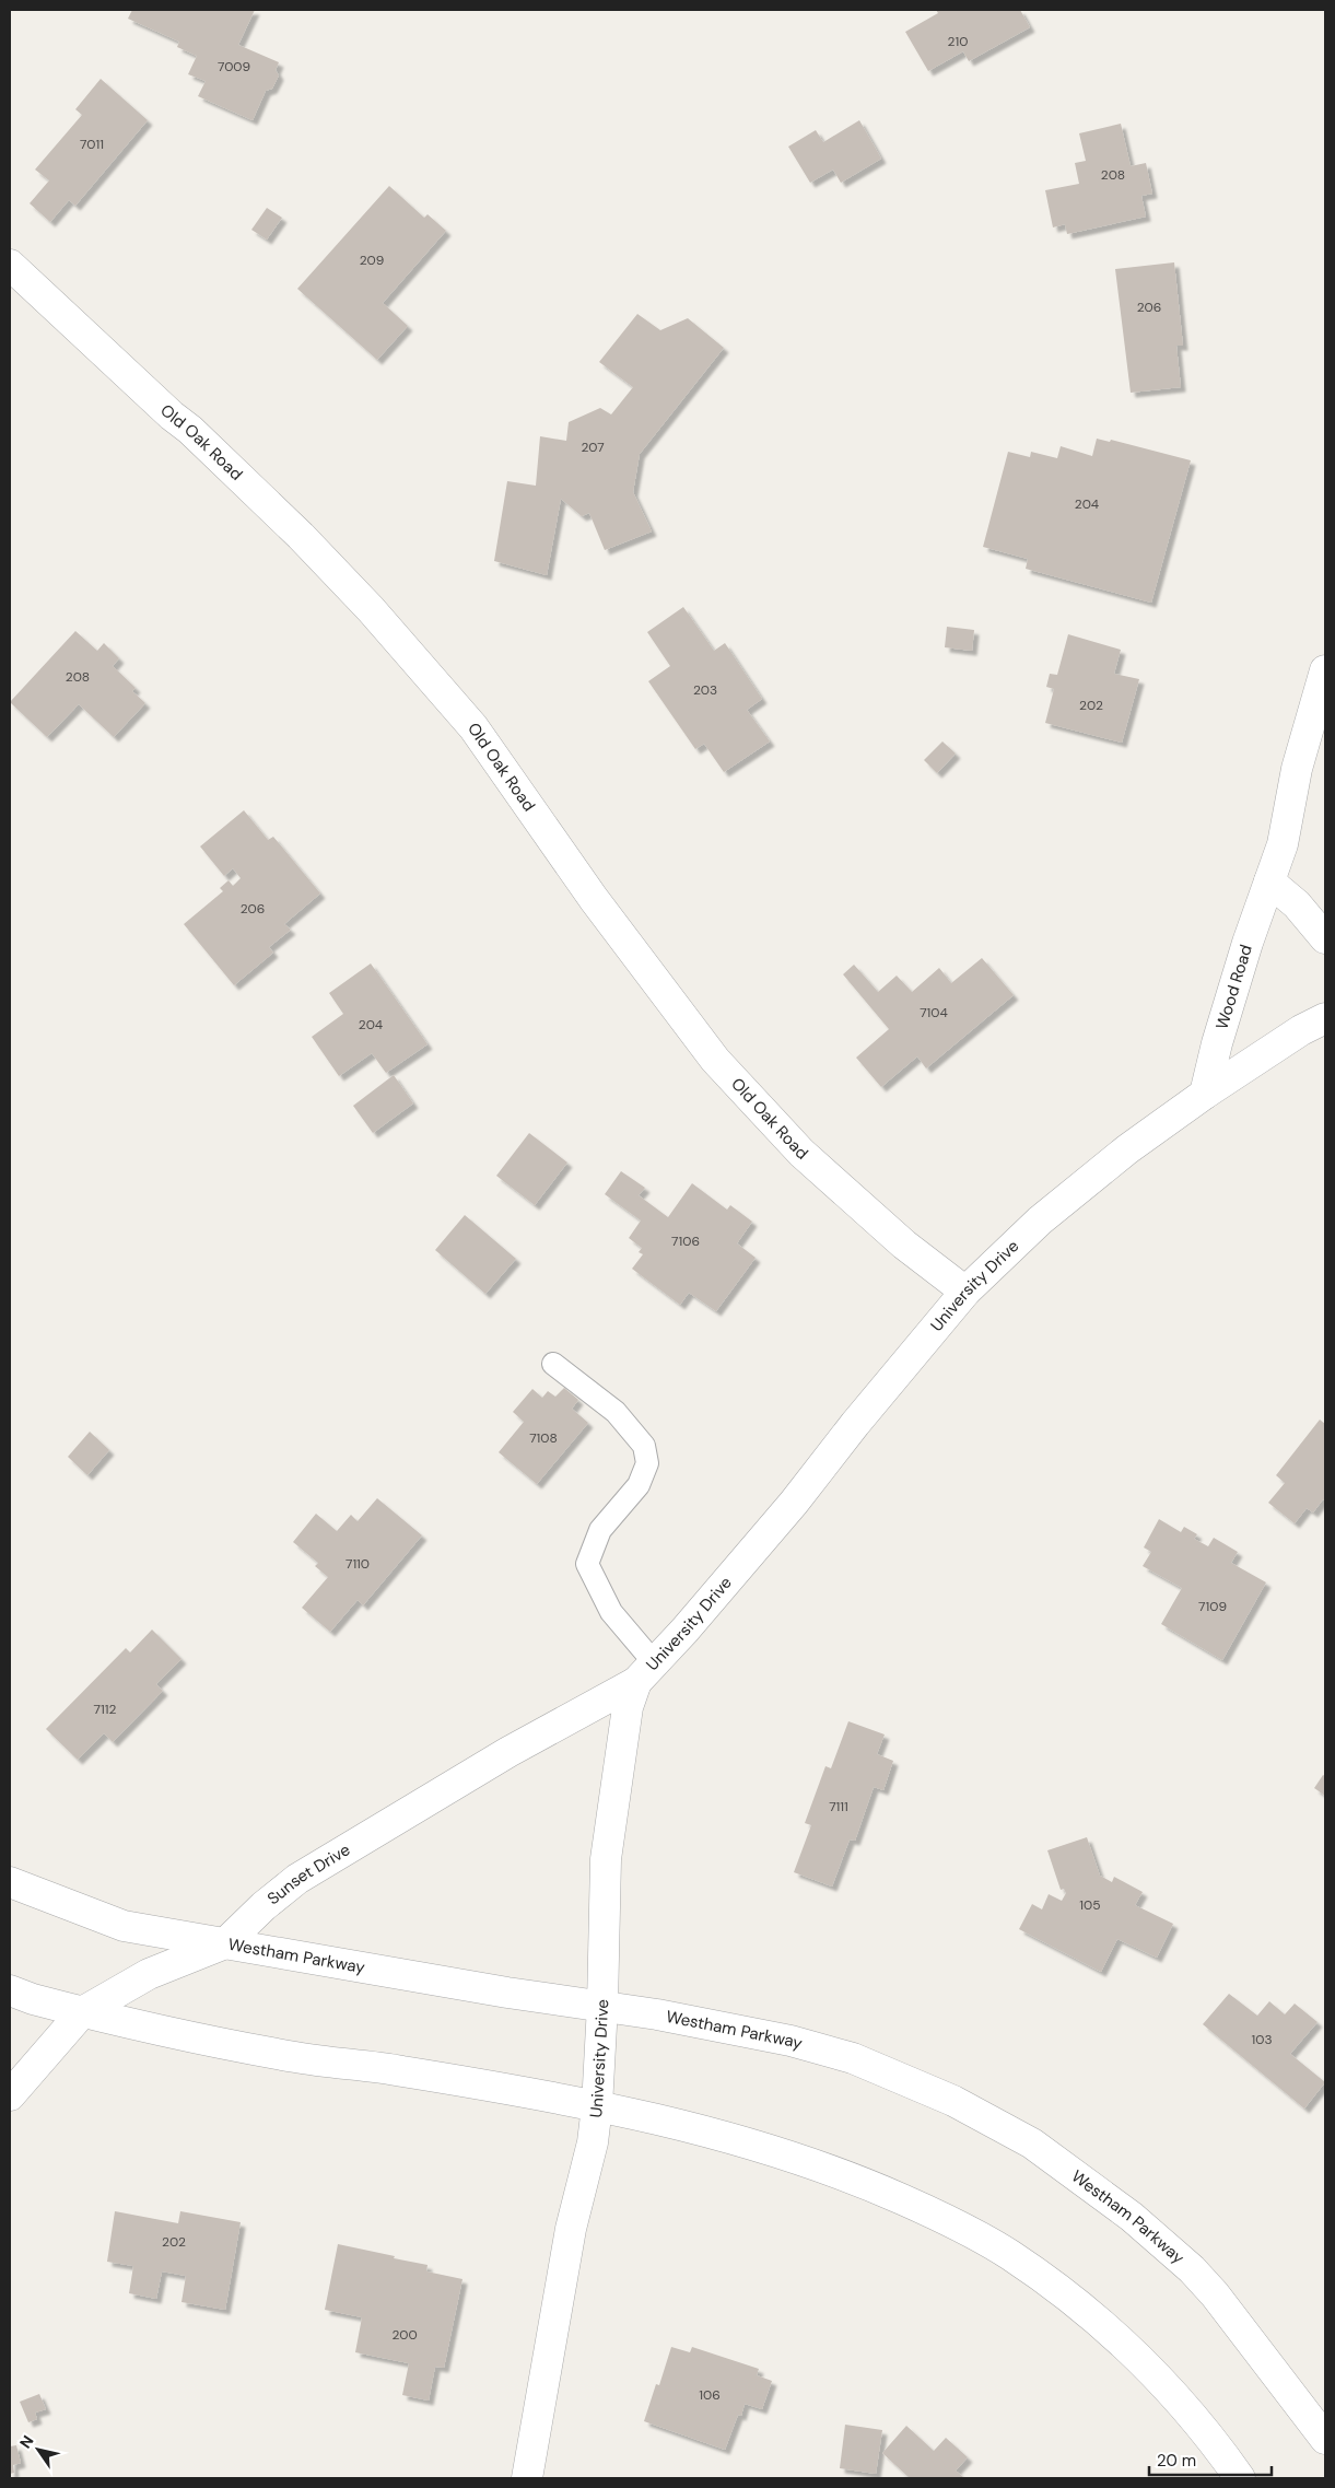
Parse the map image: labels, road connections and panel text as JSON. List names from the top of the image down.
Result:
{
  "streets": {
    "street": [
      "Old Oak Road",
      "Wood Road",
      "University Drive",
      "Sunset Drive",
      "Westham Parkway"
    ]
  },
  "crossings": [
    ["Old Oak Road", "University Drive"],
    ["Wood Road", "University Drive"],
    ["University Drive", "Sunset Drive"],
    ["University Drive", "Westham Parkway"],
    ["Sunset Drive", "Westham Parkway"]
  ],
  "house_numbers": [
    "210",
    "7009",
    "7011",
    "208",
    "209",
    "206",
    "207",
    "204",
    "208",
    "203",
    "202",
    "206",
    "7104",
    "204",
    "7106",
    "7108",
    "7110",
    "7109",
    "7112",
    "7111",
    "105",
    "103",
    "202",
    "200",
    "106"
  ],
  "scale_bar": "20 m",
  "north": "top left"
}
